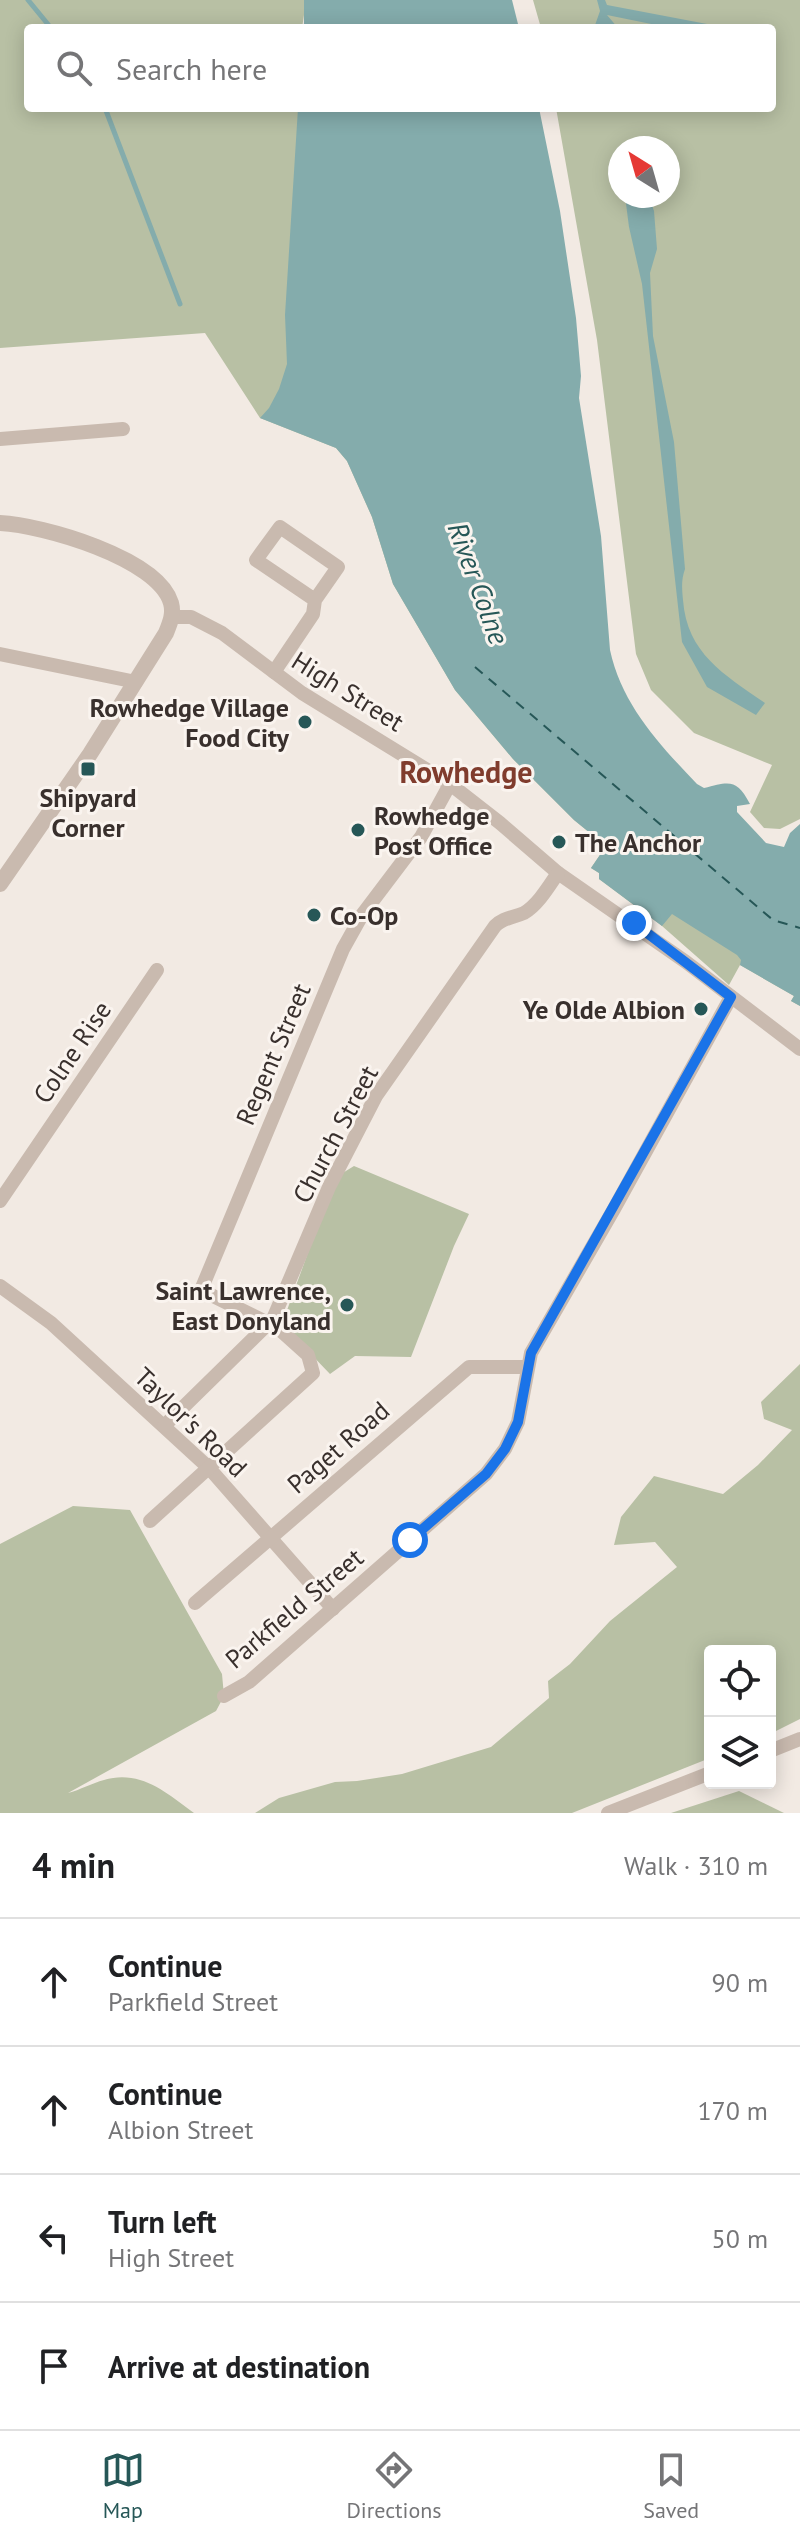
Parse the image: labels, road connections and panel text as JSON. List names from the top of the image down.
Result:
{
  "streets": {
    "street": [
      "High Street",
      "Colne Rise",
      "Regent Street",
      "Church Street",
      "Taylor's Road",
      "Paget Road",
      "Parkfield Street"
    ]
  },
  "crossings": [
    ["High Street", "Regent Street"],
    ["High Street", "Church Street"],
    ["High Street", "Parkfield Street"],
    ["Regent Street", "Church Street"],
    ["Church Street", "Taylor's Road"],
    ["Taylor's Road", "Paget Road"],
    ["Taylor's Road", "Parkfield Street"],
    ["Paget Road", "Parkfield Street"]
  ],
  "districts": ["Rowhedge"],
  "water": ["River Colne"],
  "places": {
    "other": [
      "Rowhedge Village Food City",
      "Rowhedge Post Office",
      "The Anchor",
      "Co-Op",
      "Ye Olde Albion",
      "Saint Lawrence, East Donyland"
    ],
    "transit": ["Shipyard Corner"]
  },
  "north": "top left",
  "page": {
    "search": "Search here",
    "heading": ["4 min", "Walk · 310 m"],
    "list": [
      ["Continue", "Parkfield Street", "90 m"],
      ["Continue", "Albion Street", "170 m"],
      ["Turn left", "High Street", "50 m"],
      "Arrive at destination"
    ],
    "nav": ["Map", "Directions", "Saved"]
  }
}
